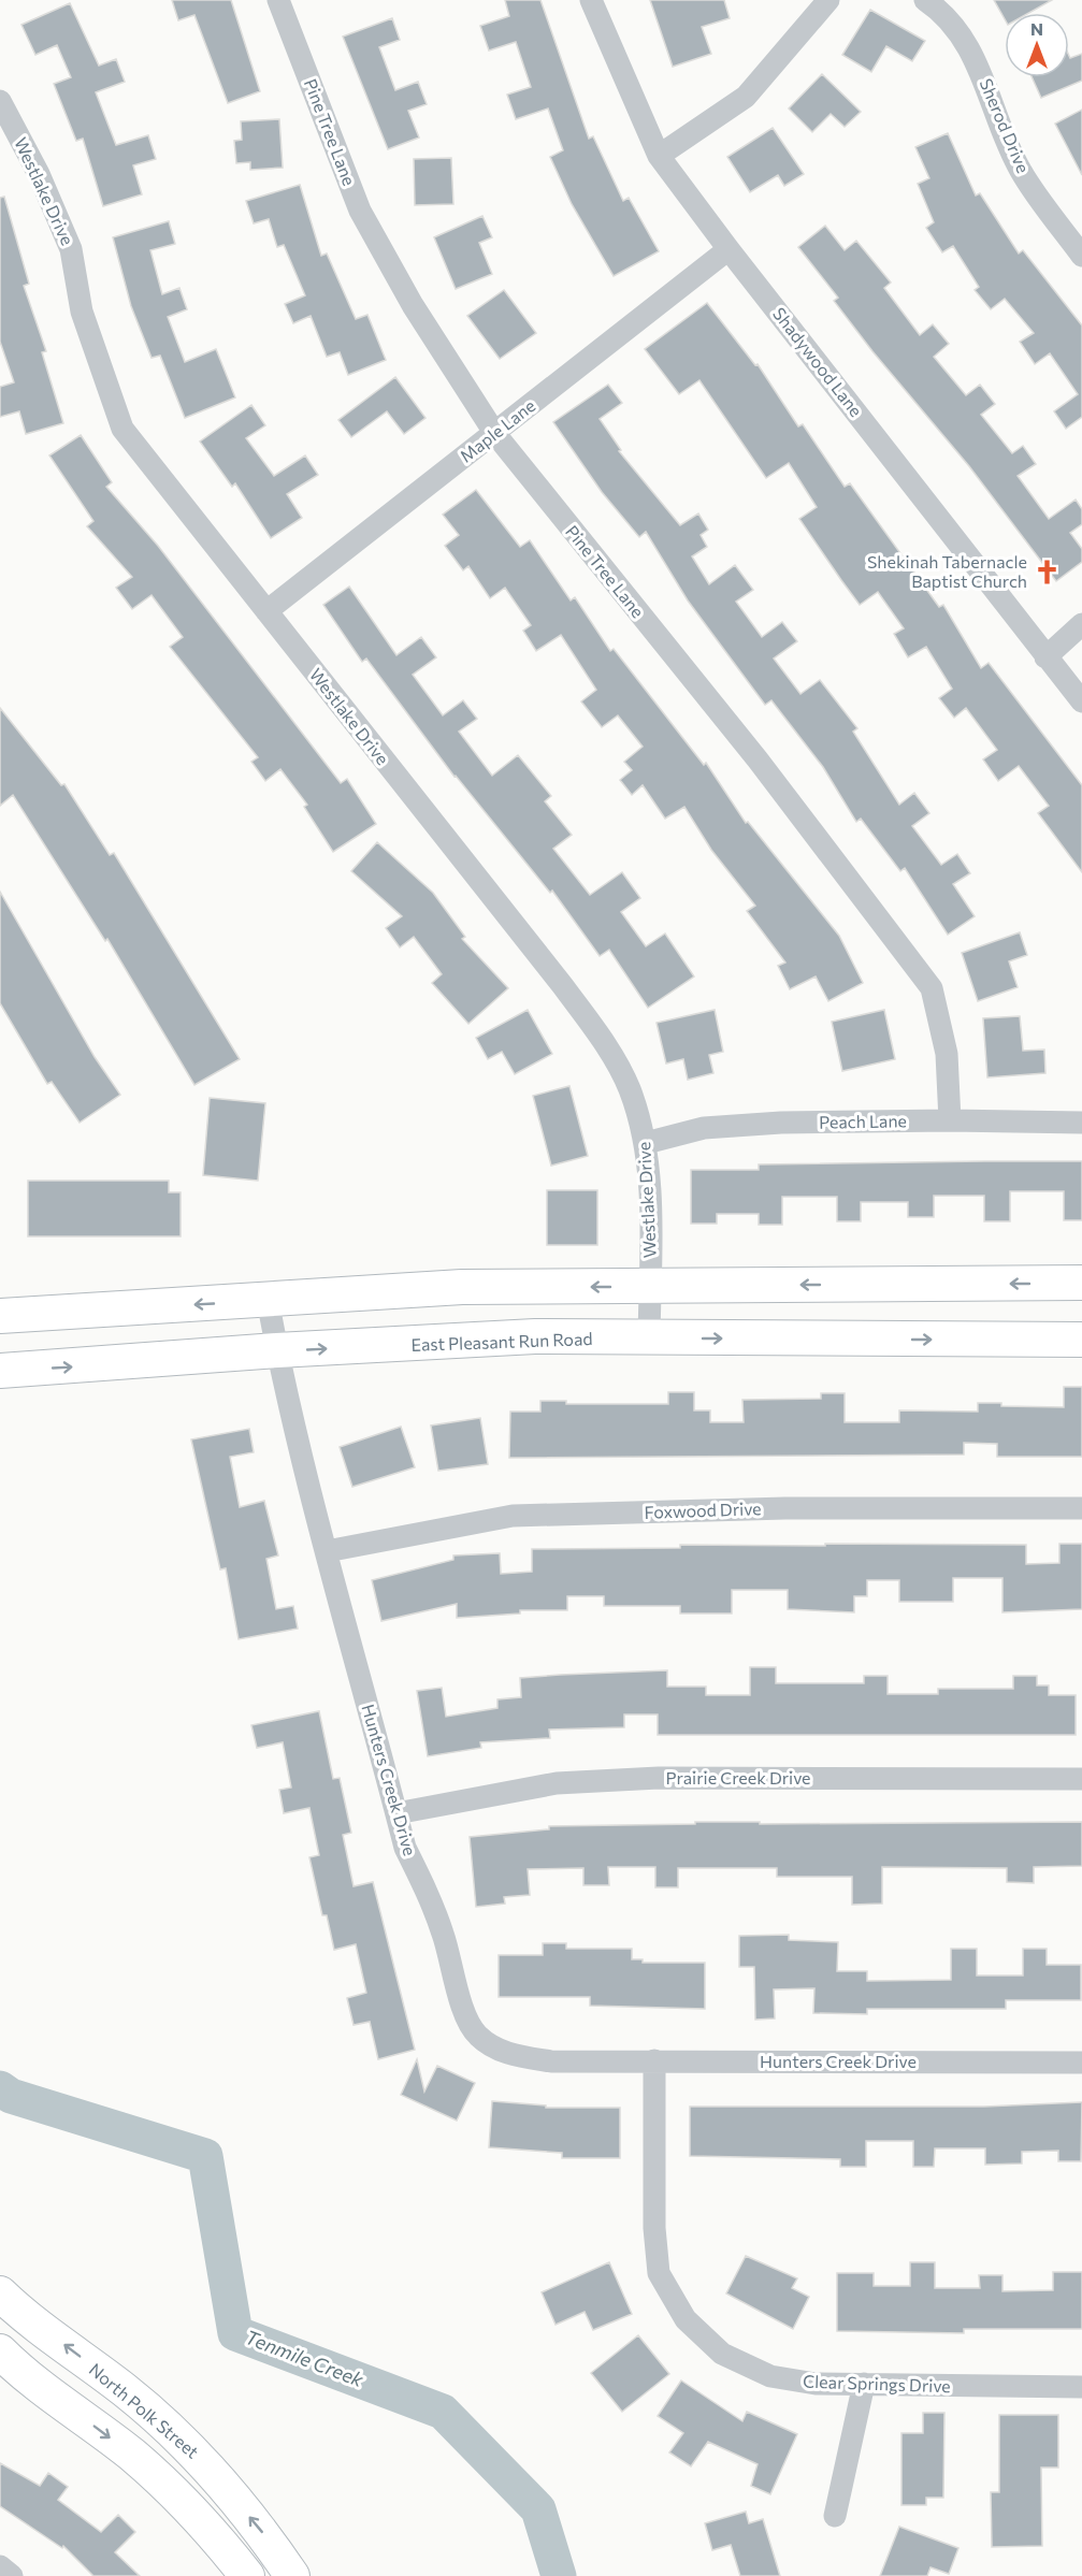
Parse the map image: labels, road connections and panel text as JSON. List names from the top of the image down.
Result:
{
  "streets": {
    "main road": ["East Pleasant Run Road", "North Polk Street"],
    "street": [
      "Sherod Drive",
      "Pine Tree Lane",
      "Westlake Drive",
      "Shadywood Lane",
      "Maple Lane",
      "Peach Lane",
      "Foxwood Drive",
      "Prairie Creek Drive",
      "Hunters Creek Drive",
      "Clear Springs Drive"
    ]
  },
  "crossings": [
    ["Pine Tree Lane", "Maple Lane"],
    ["Pine Tree Lane", "Peach Lane"],
    ["Westlake Drive", "Maple Lane"],
    ["Westlake Drive", "Peach Lane"],
    ["Westlake Drive", "East Pleasant Run Road"],
    ["Shadywood Lane", "Maple Lane"],
    ["East Pleasant Run Road", "Hunters Creek Drive"],
    ["Foxwood Drive", "Hunters Creek Drive"],
    ["Prairie Creek Drive", "Hunters Creek Drive"],
    ["Hunters Creek Drive", "Clear Springs Drive"]
  ],
  "water": ["Tenmile Creek"],
  "places": {
    "church": ["Shekinah Tabernacle Baptist Church"]
  },
  "north": "top"
}
